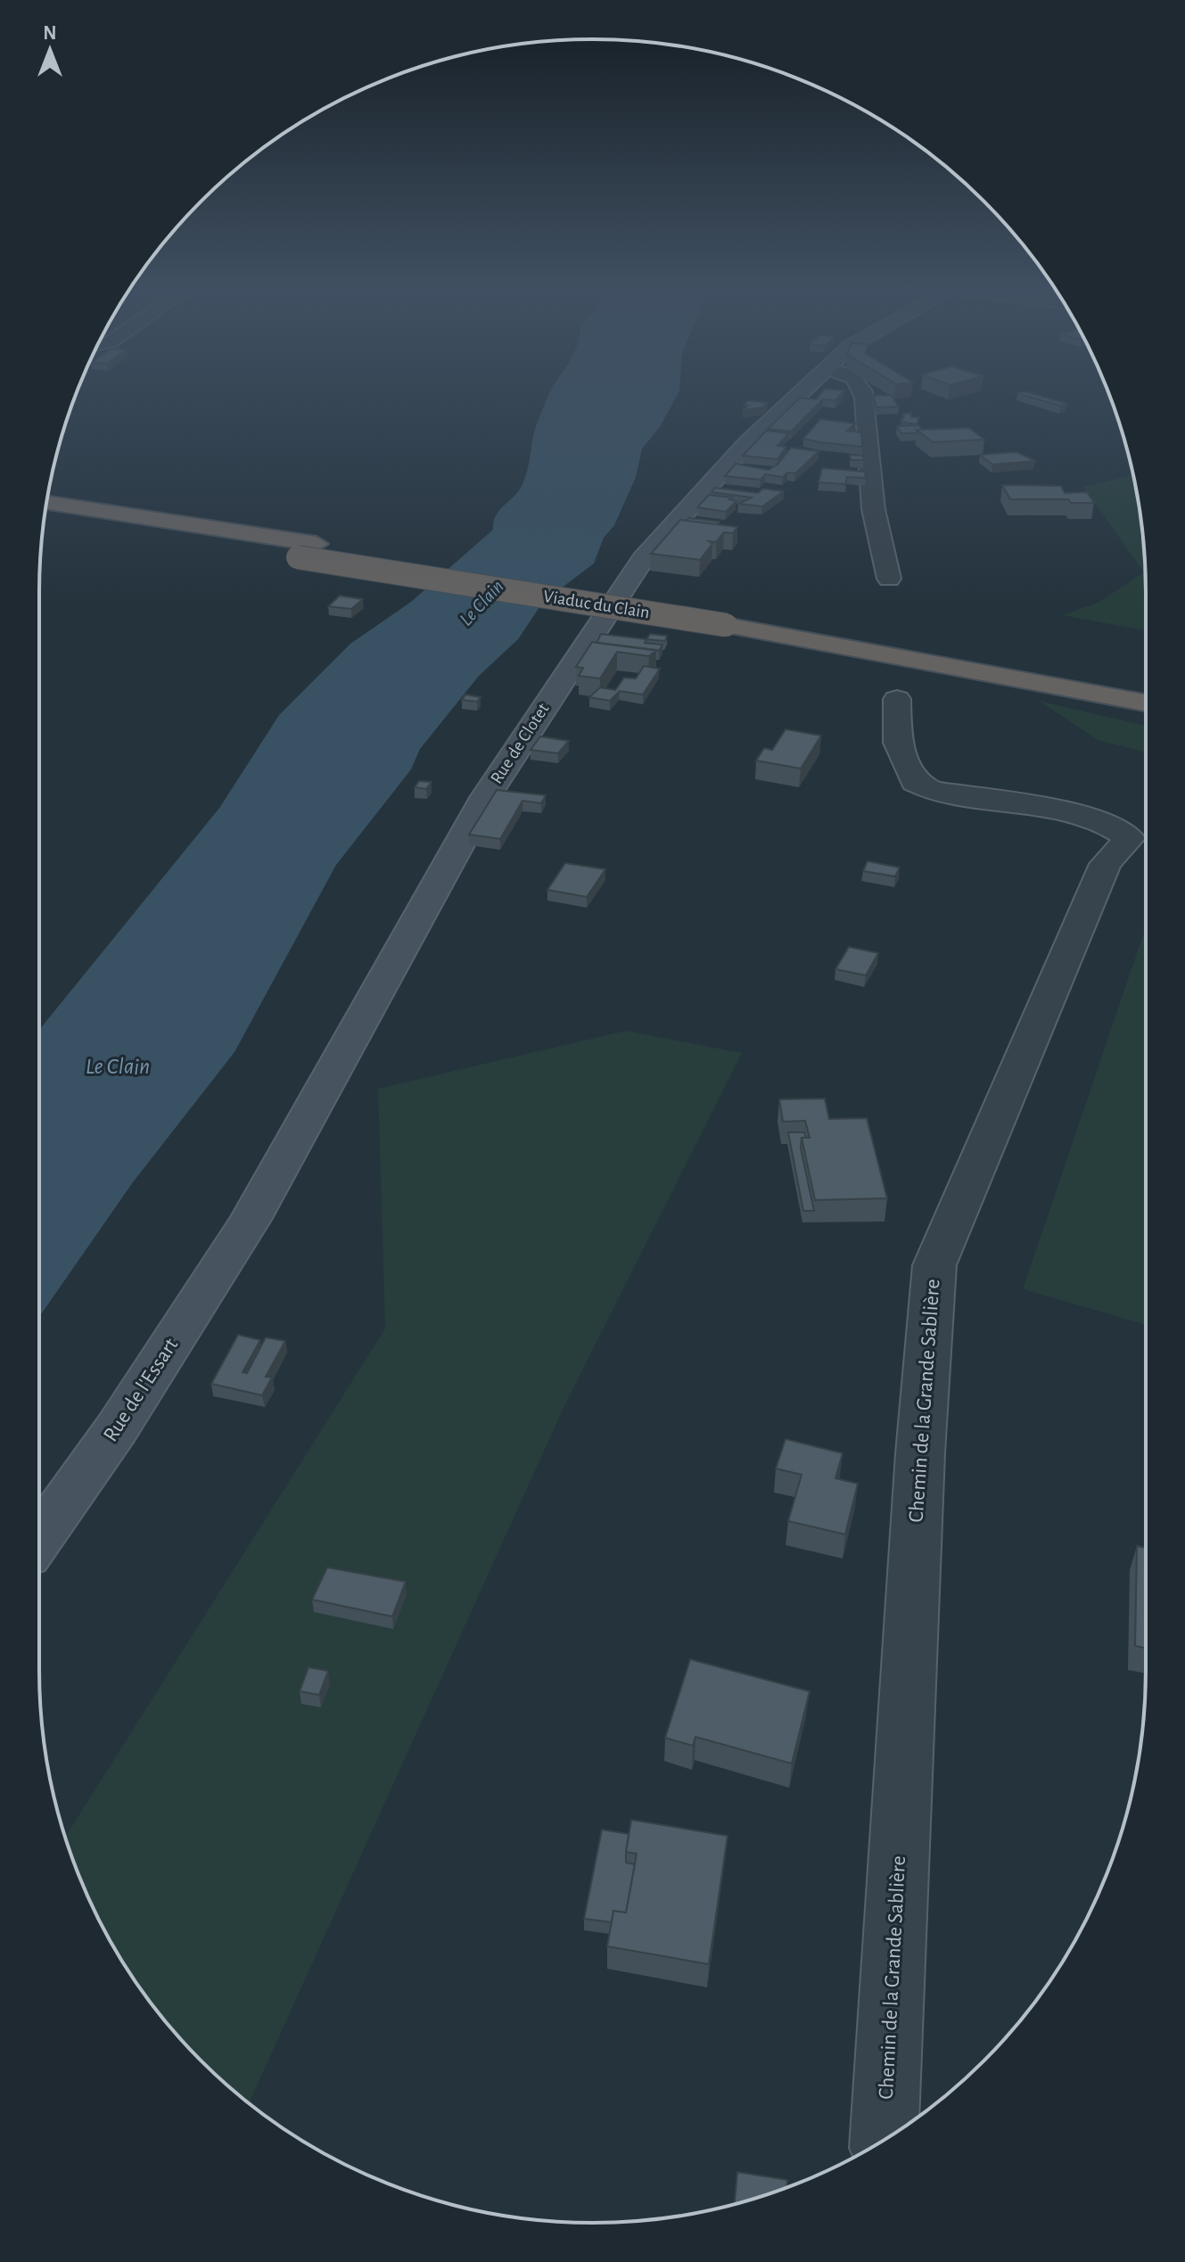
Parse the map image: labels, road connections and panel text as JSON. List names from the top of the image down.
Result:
{
  "streets": {
    "highway": ["Viaduc du Clain"],
    "main road": ["Rue de Clotet", "Rue de l'Essart"],
    "street": ["Chemin de la Grande Sablière"]
  },
  "crossings": [
    ["Rue de Clotet", "Rue de l'Essart"]
  ],
  "water": ["Le Clain"],
  "north": "top"
}
